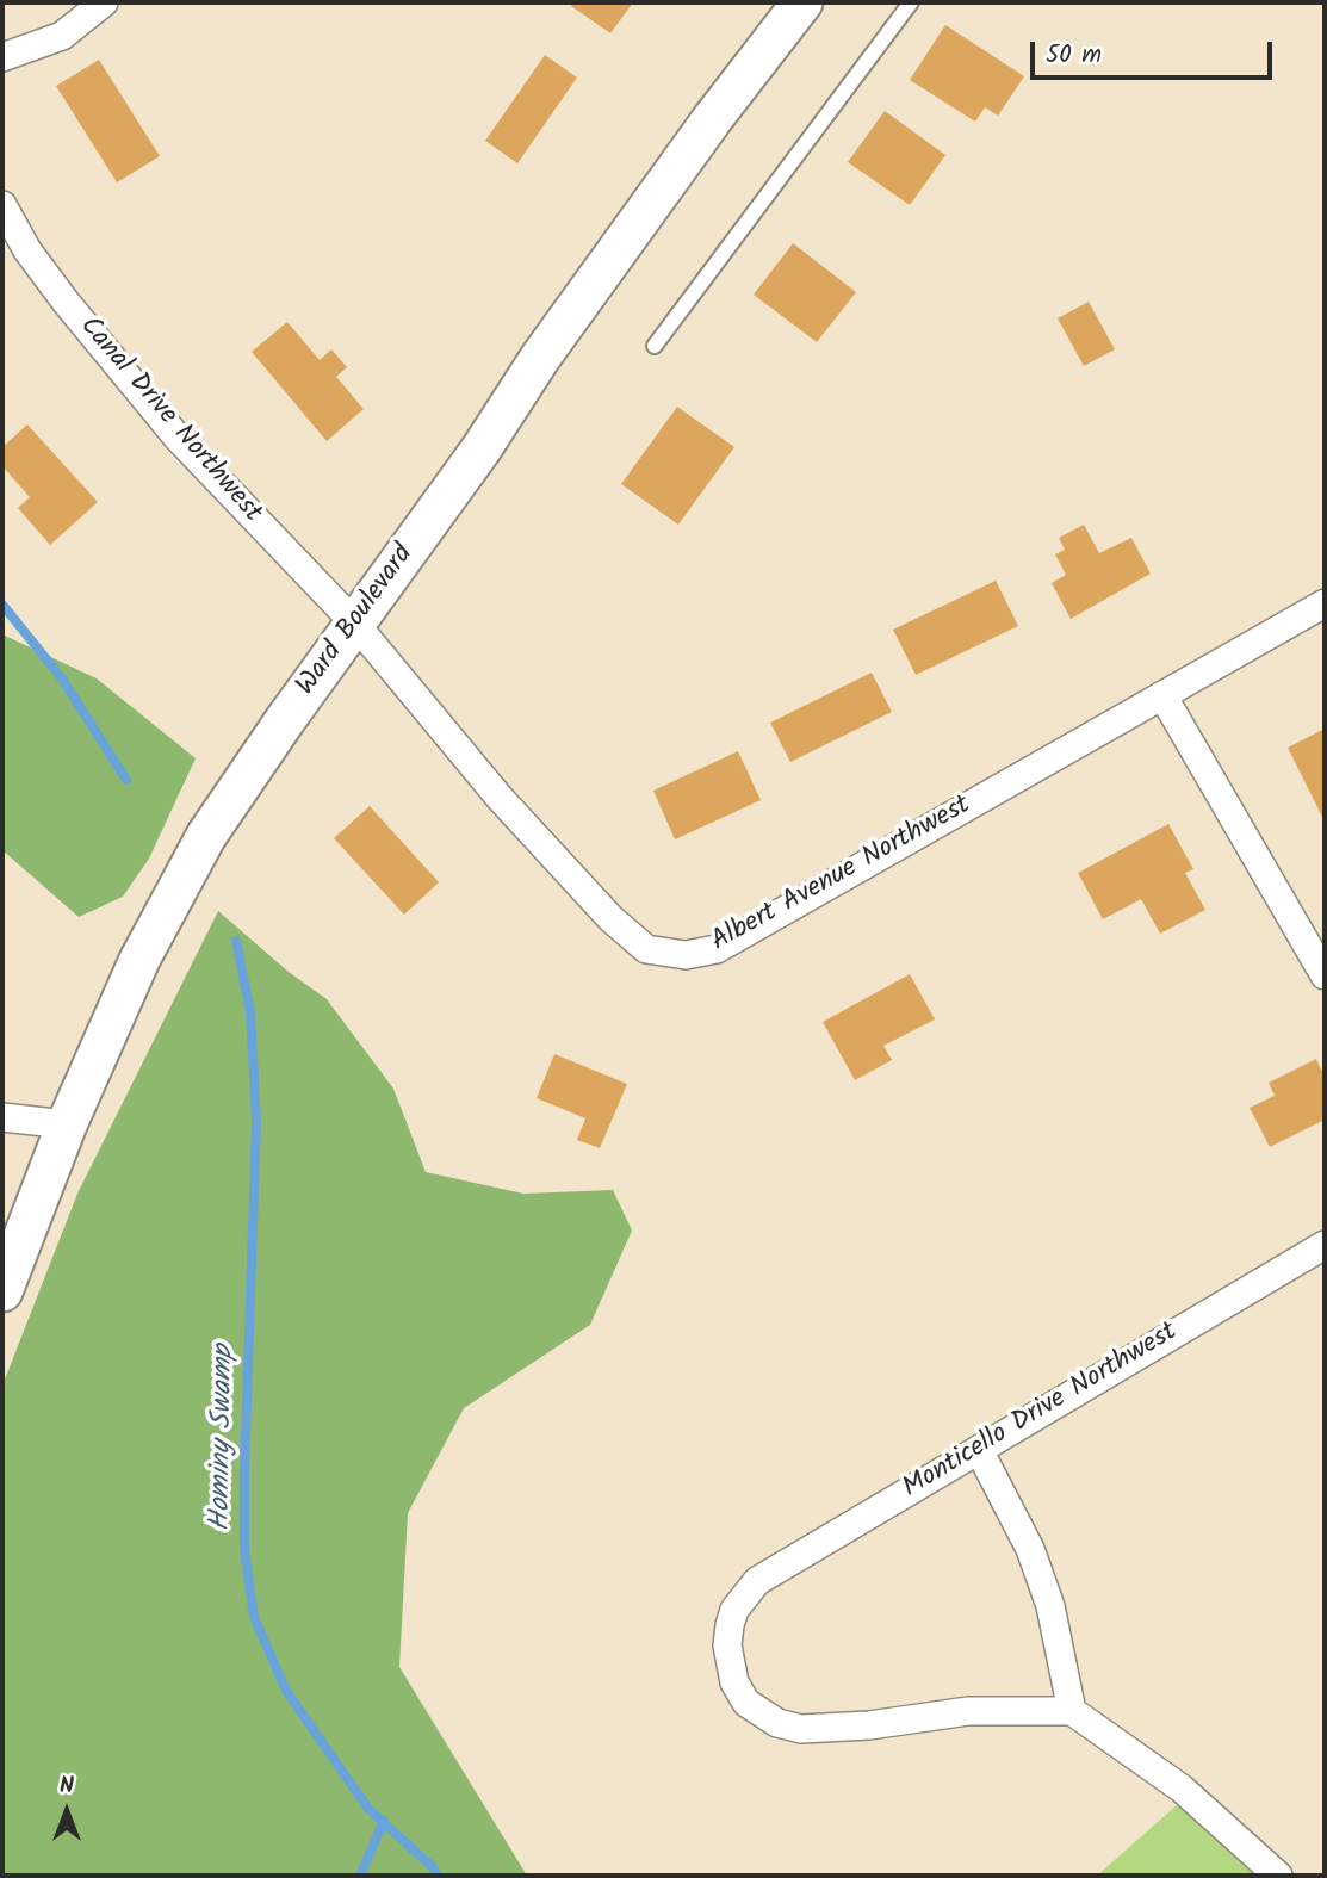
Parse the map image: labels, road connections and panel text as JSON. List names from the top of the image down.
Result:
{
  "streets": {
    "main road": ["Ward Boulevard"],
    "street": ["Canal Drive Northwest", "Albert Avenue Northwest", "Monticello Drive Northwest"]
  },
  "crossings": [
    ["Canal Drive Northwest", "Ward Boulevard"],
    ["Canal Drive Northwest", "Albert Avenue Northwest"],
    ["Ward Boulevard", "Albert Avenue Northwest"]
  ],
  "water": ["Hominy Swamp"],
  "scale_bar": "50 m",
  "north": "top"
}
